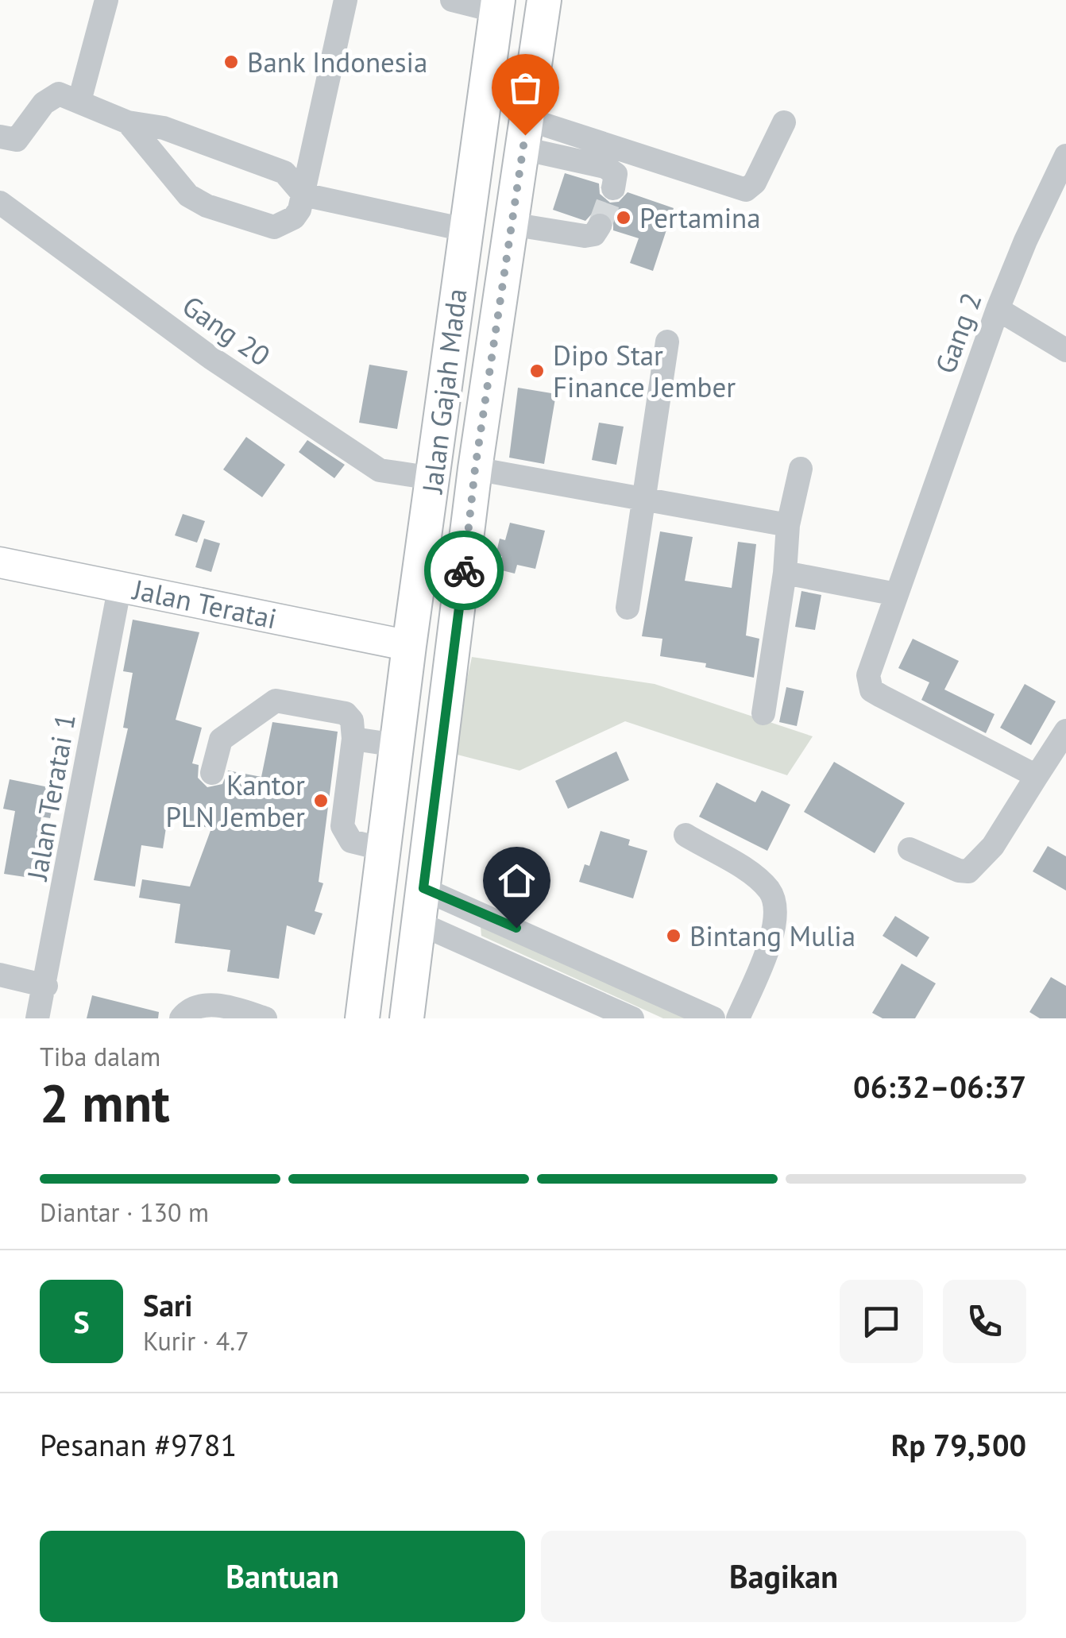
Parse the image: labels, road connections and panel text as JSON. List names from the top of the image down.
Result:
{
  "streets": {
    "highway": ["Jalan Gajah Mada"],
    "main road": ["Jalan Teratai"],
    "street": ["Gang 20", "Gang 2", "Jalan Teratai 1"]
  },
  "crossings": [
    ["Gang 20", "Jalan Gajah Mada"],
    ["Jalan Gajah Mada", "Jalan Teratai"],
    ["Jalan Teratai", "Jalan Teratai 1"]
  ],
  "places": [
    "Bank Indonesia",
    "Pertamina",
    "Dipo Star Finance Jember",
    "Kantor PLN Jember",
    "Bintang Mulia"
  ],
  "page": {
    "heading": ["2 mnt", "Tiba dalam", "06:32–06:37"],
    "panel": [
      "Sari",
      "Kurir · 4.7",
      "Pesanan #9781",
      "Rp 79,500"
    ],
    "bar": "Diantar · 130 m",
    "round": "S",
    "buttons": ["Bantuan", "Bagikan"]
  }
}
